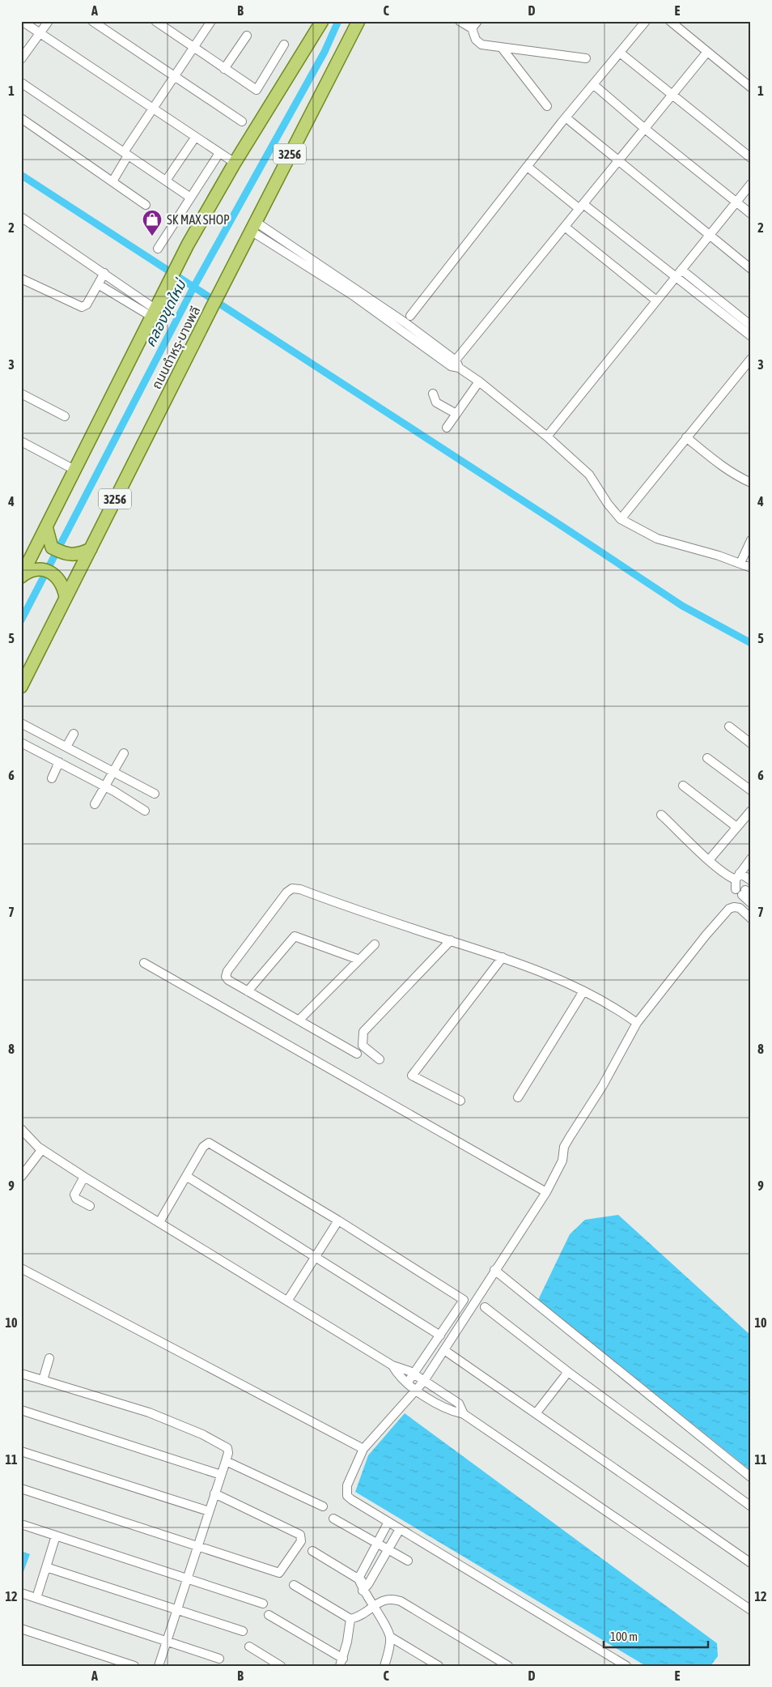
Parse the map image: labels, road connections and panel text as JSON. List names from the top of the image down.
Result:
{
  "streets": {
    "main road": ["3256", "ถนนตำหรุ-บางพลี"]
  },
  "water": ["คลองขุดใหม่"],
  "places": {
    "shop": ["SK MAX SHOP"]
  },
  "scale_bar": "100 m",
  "grid": {
    "columns": [
      "A",
      "B",
      "C",
      "D",
      "E"
    ],
    "rows": [
      "1",
      "2",
      "3",
      "4",
      "5",
      "6",
      "7",
      "8",
      "9",
      "10",
      "11",
      "12"
    ]
  }
}
